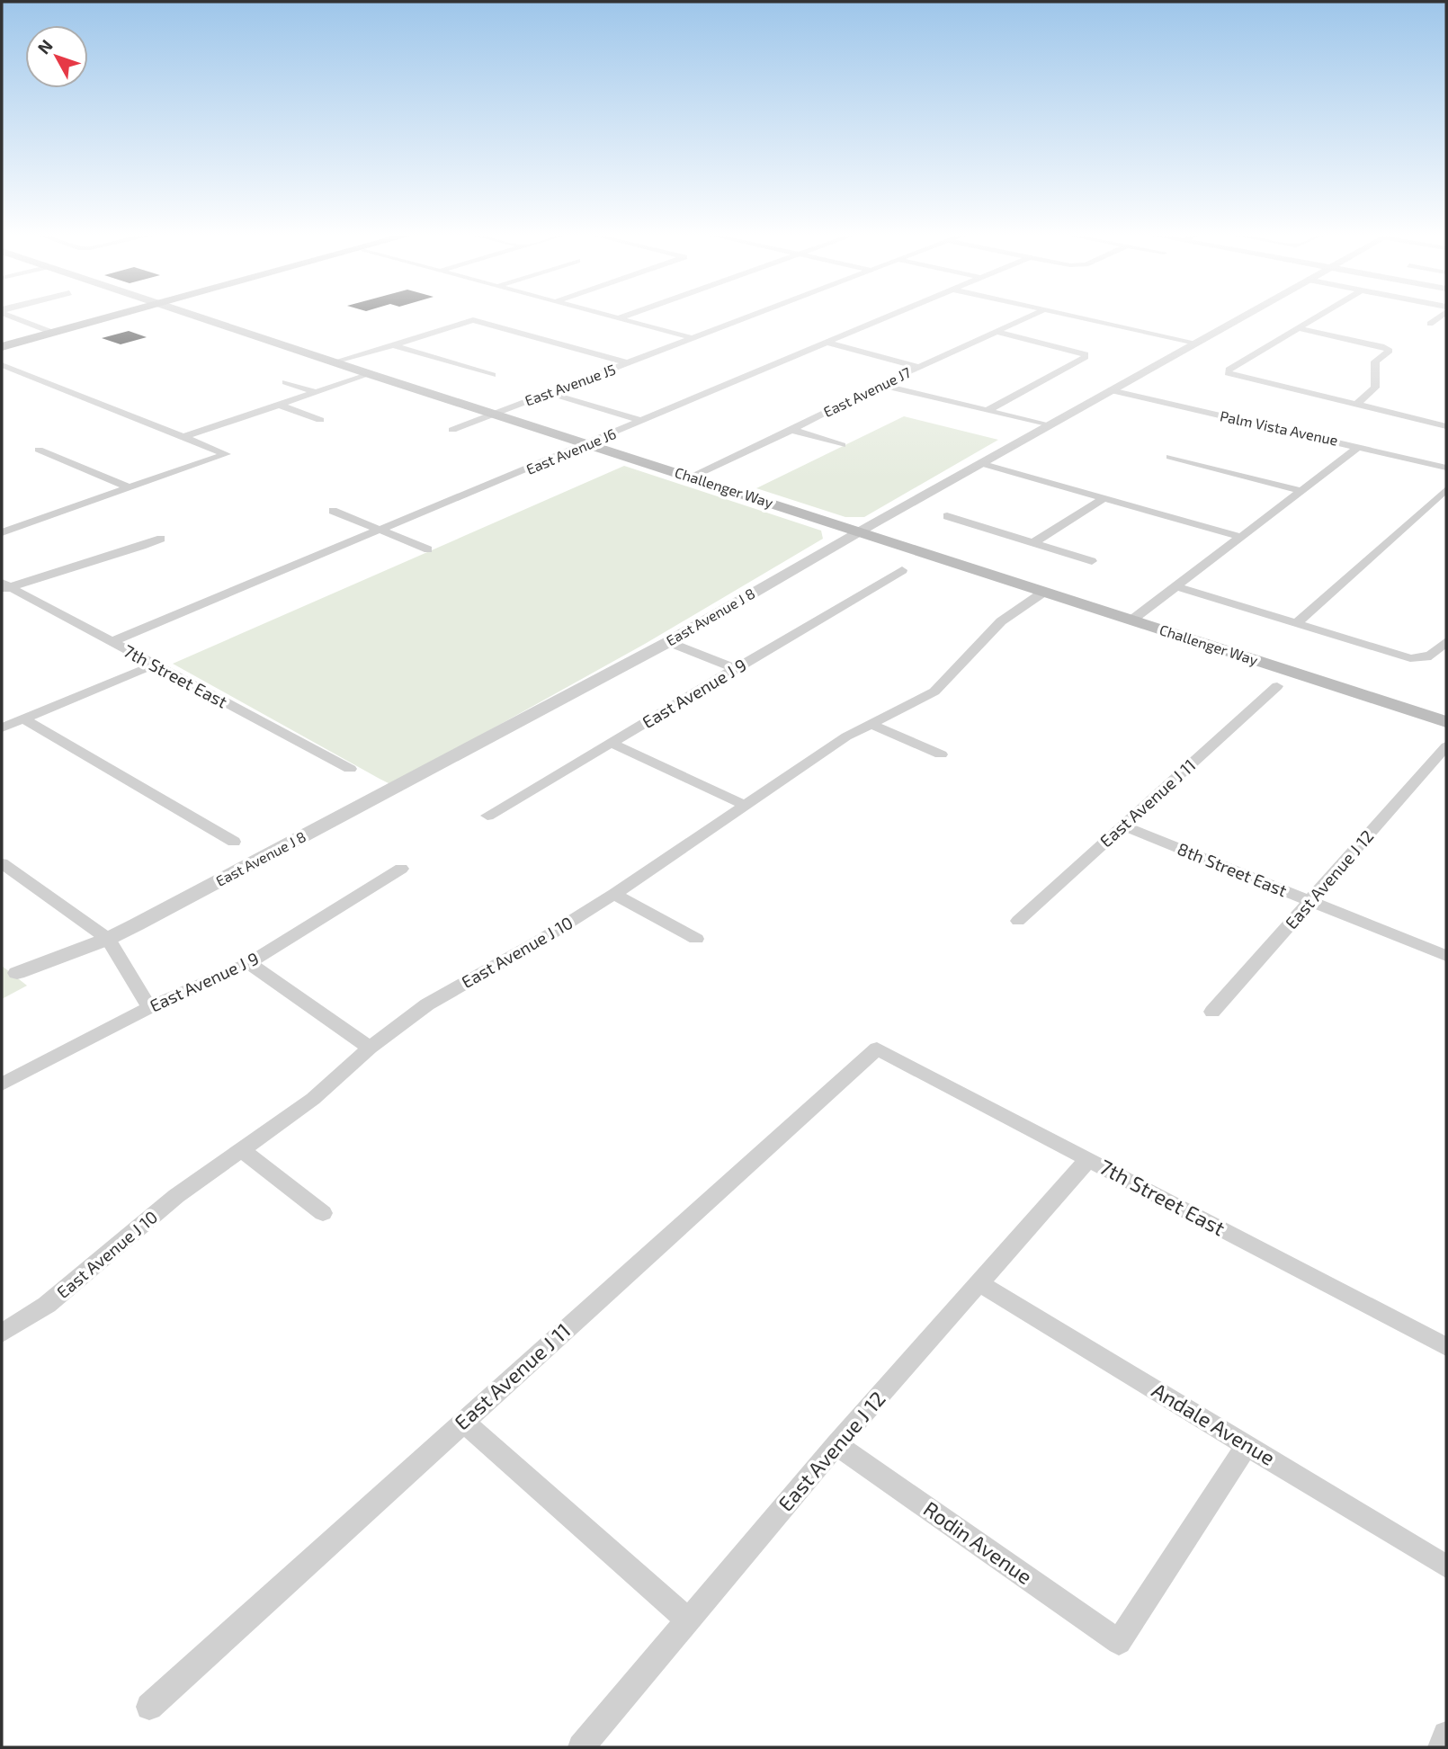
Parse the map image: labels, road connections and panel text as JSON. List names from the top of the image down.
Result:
{
  "streets": {
    "main road": ["Challenger Way"],
    "street": [
      "East Avenue J5",
      "East Avenue J7",
      "Palm Vista Avenue",
      "East Avenue J6",
      "East Avenue J 8",
      "7th Street East",
      "East Avenue J 9",
      "East Avenue J 11",
      "8th Street East",
      "East Avenue J 12",
      "East Avenue J 10",
      "Andale Avenue",
      "Rodin Avenue"
    ]
  },
  "crossings": [
    ["East Avenue J5", "Challenger Way"],
    ["East Avenue J7", "Challenger Way"],
    ["Palm Vista Avenue", "East Avenue J 8"],
    ["East Avenue J6", "Challenger Way"],
    ["East Avenue J6", "7th Street East"],
    ["Challenger Way", "East Avenue J 8"],
    ["Challenger Way", "East Avenue J 10"],
    ["7th Street East", "East Avenue J 11"],
    ["7th Street East", "East Avenue J 12"],
    ["East Avenue J 11", "8th Street East"],
    ["8th Street East", "East Avenue J 12"],
    ["East Avenue J 12", "Andale Avenue"],
    ["East Avenue J 12", "Rodin Avenue"],
    ["Andale Avenue", "Rodin Avenue"]
  ],
  "north": "top left"
}
